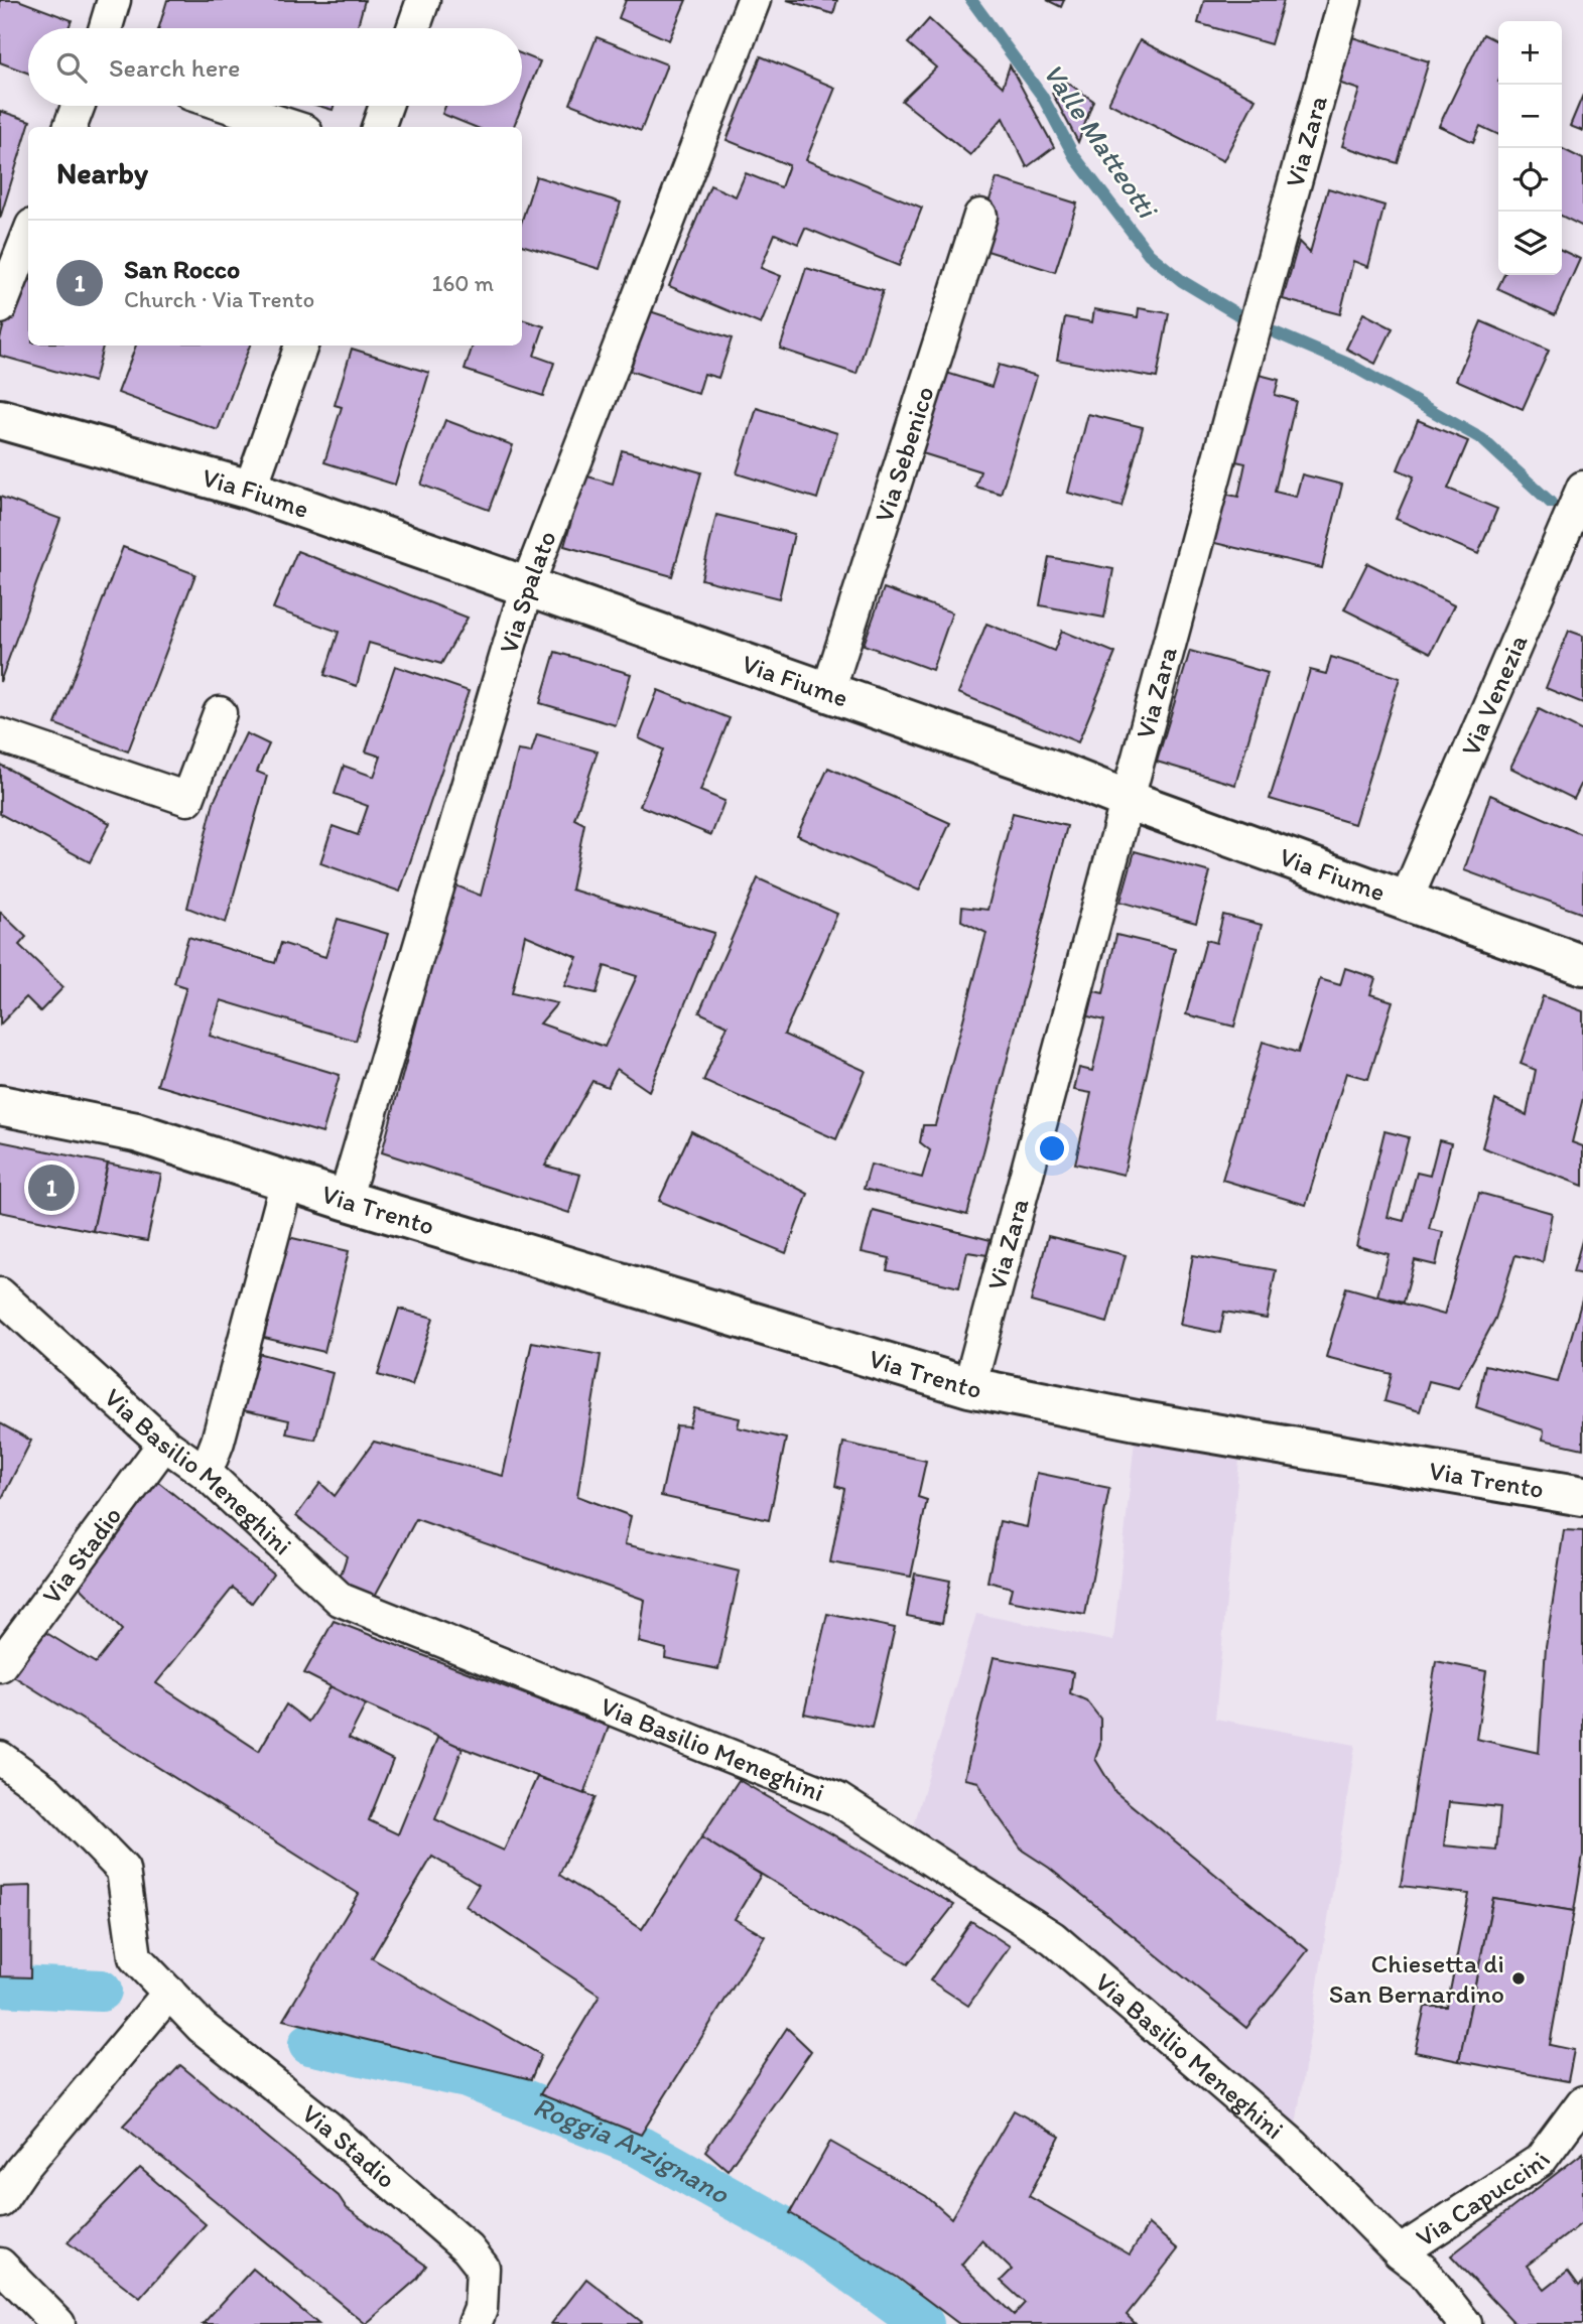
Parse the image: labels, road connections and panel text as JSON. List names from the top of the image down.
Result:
{
  "streets": {
    "street": [
      "Via Zara",
      "Via Sebenico",
      "Via Fiume",
      "Via Spalato",
      "Via Venezia",
      "Via Trento",
      "Via Basilio Meneghini",
      "Via Stadio",
      "Via Capuccini"
    ]
  },
  "crossings": [
    ["Via Zara", "Via Fiume"],
    ["Via Zara", "Via Trento"],
    ["Via Sebenico", "Via Fiume"],
    ["Via Fiume", "Via Spalato"],
    ["Via Fiume", "Via Venezia"],
    ["Via Spalato", "Via Trento"],
    ["Via Trento", "Via Basilio Meneghini"],
    ["Via Basilio Meneghini", "Via Stadio"],
    ["Via Basilio Meneghini", "Via Capuccini"]
  ],
  "water": ["Valle Matteotti", "Roggia Arzignano"],
  "places": ["Chiesetta di San Bernardino"],
  "page": {
    "map_buttons": ["+", "−"],
    "search": "Search here",
    "heading": "Nearby",
    "list": [
      {
        "mark": "1",
        "name": "San Rocco",
        "note": "Church · Via Trento",
        "value": "160 m"
      }
    ],
    "pins": "1"
  }
}
